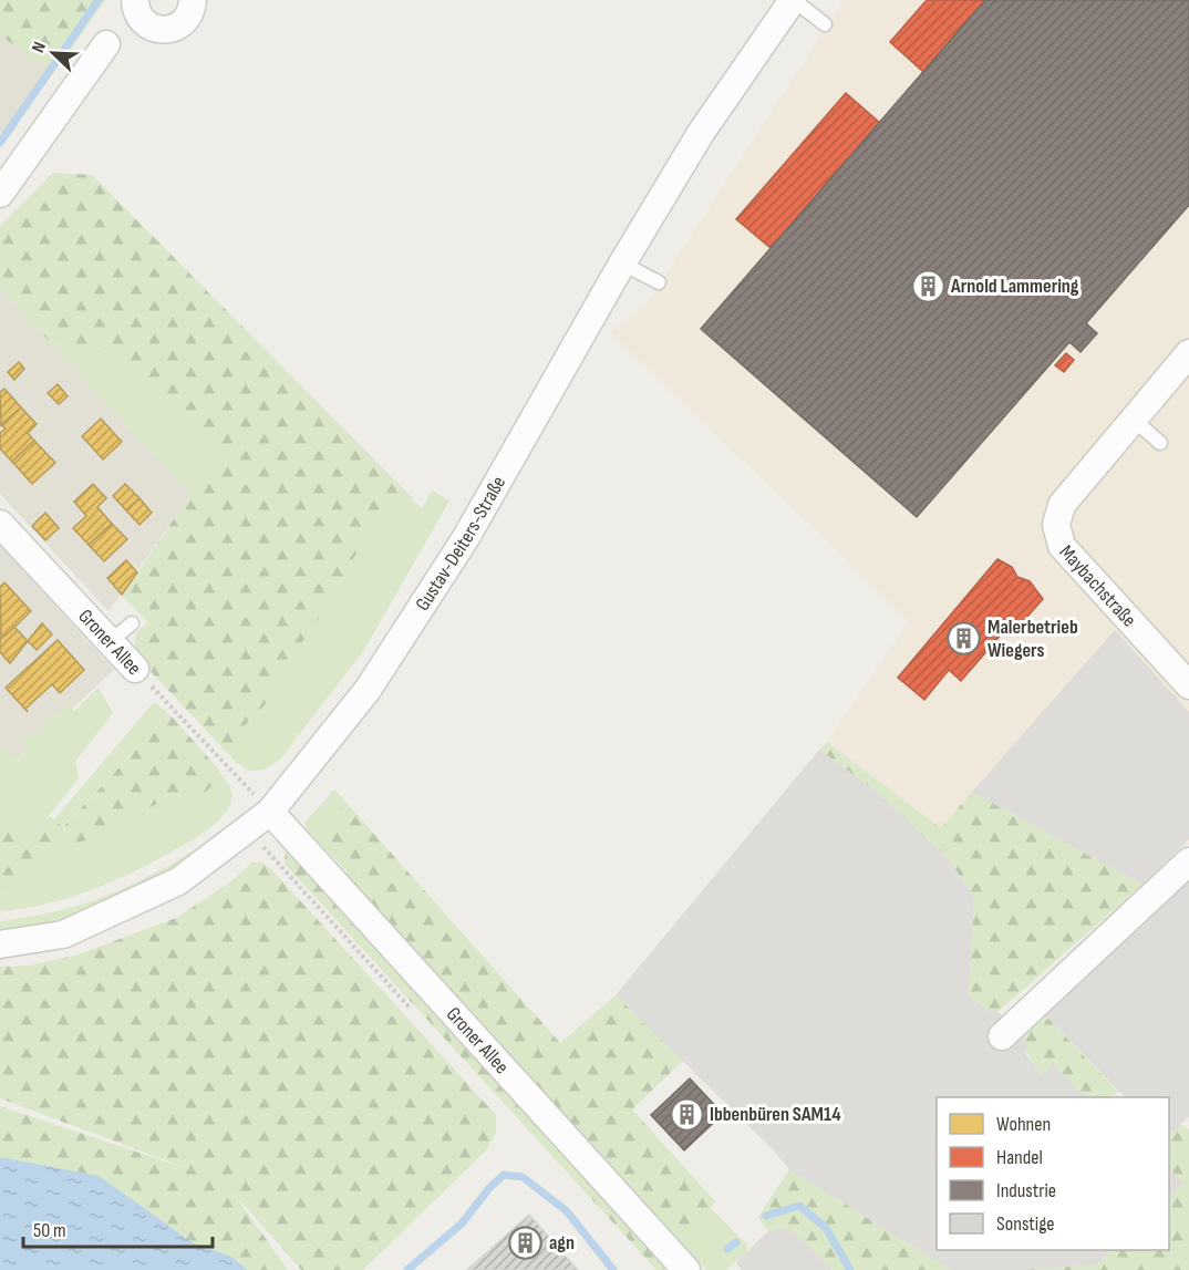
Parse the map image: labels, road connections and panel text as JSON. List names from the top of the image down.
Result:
{
  "streets": {
    "street": ["Gustav-Deiters-Straße", "Maybachstraße", "Groner Allee"]
  },
  "crossings": [
    ["Gustav-Deiters-Straße", "Groner Allee"]
  ],
  "places": {
    "building": [
      "Arnold Lammering",
      "Malerbetrieb Wiegers",
      "Ibbenbüren SAM14",
      "agn"
    ]
  },
  "legend": [
    "Wohnen",
    "Handel",
    "Industrie",
    "Sonstige"
  ],
  "scale_bar": "50 m",
  "north": "top left"
}
